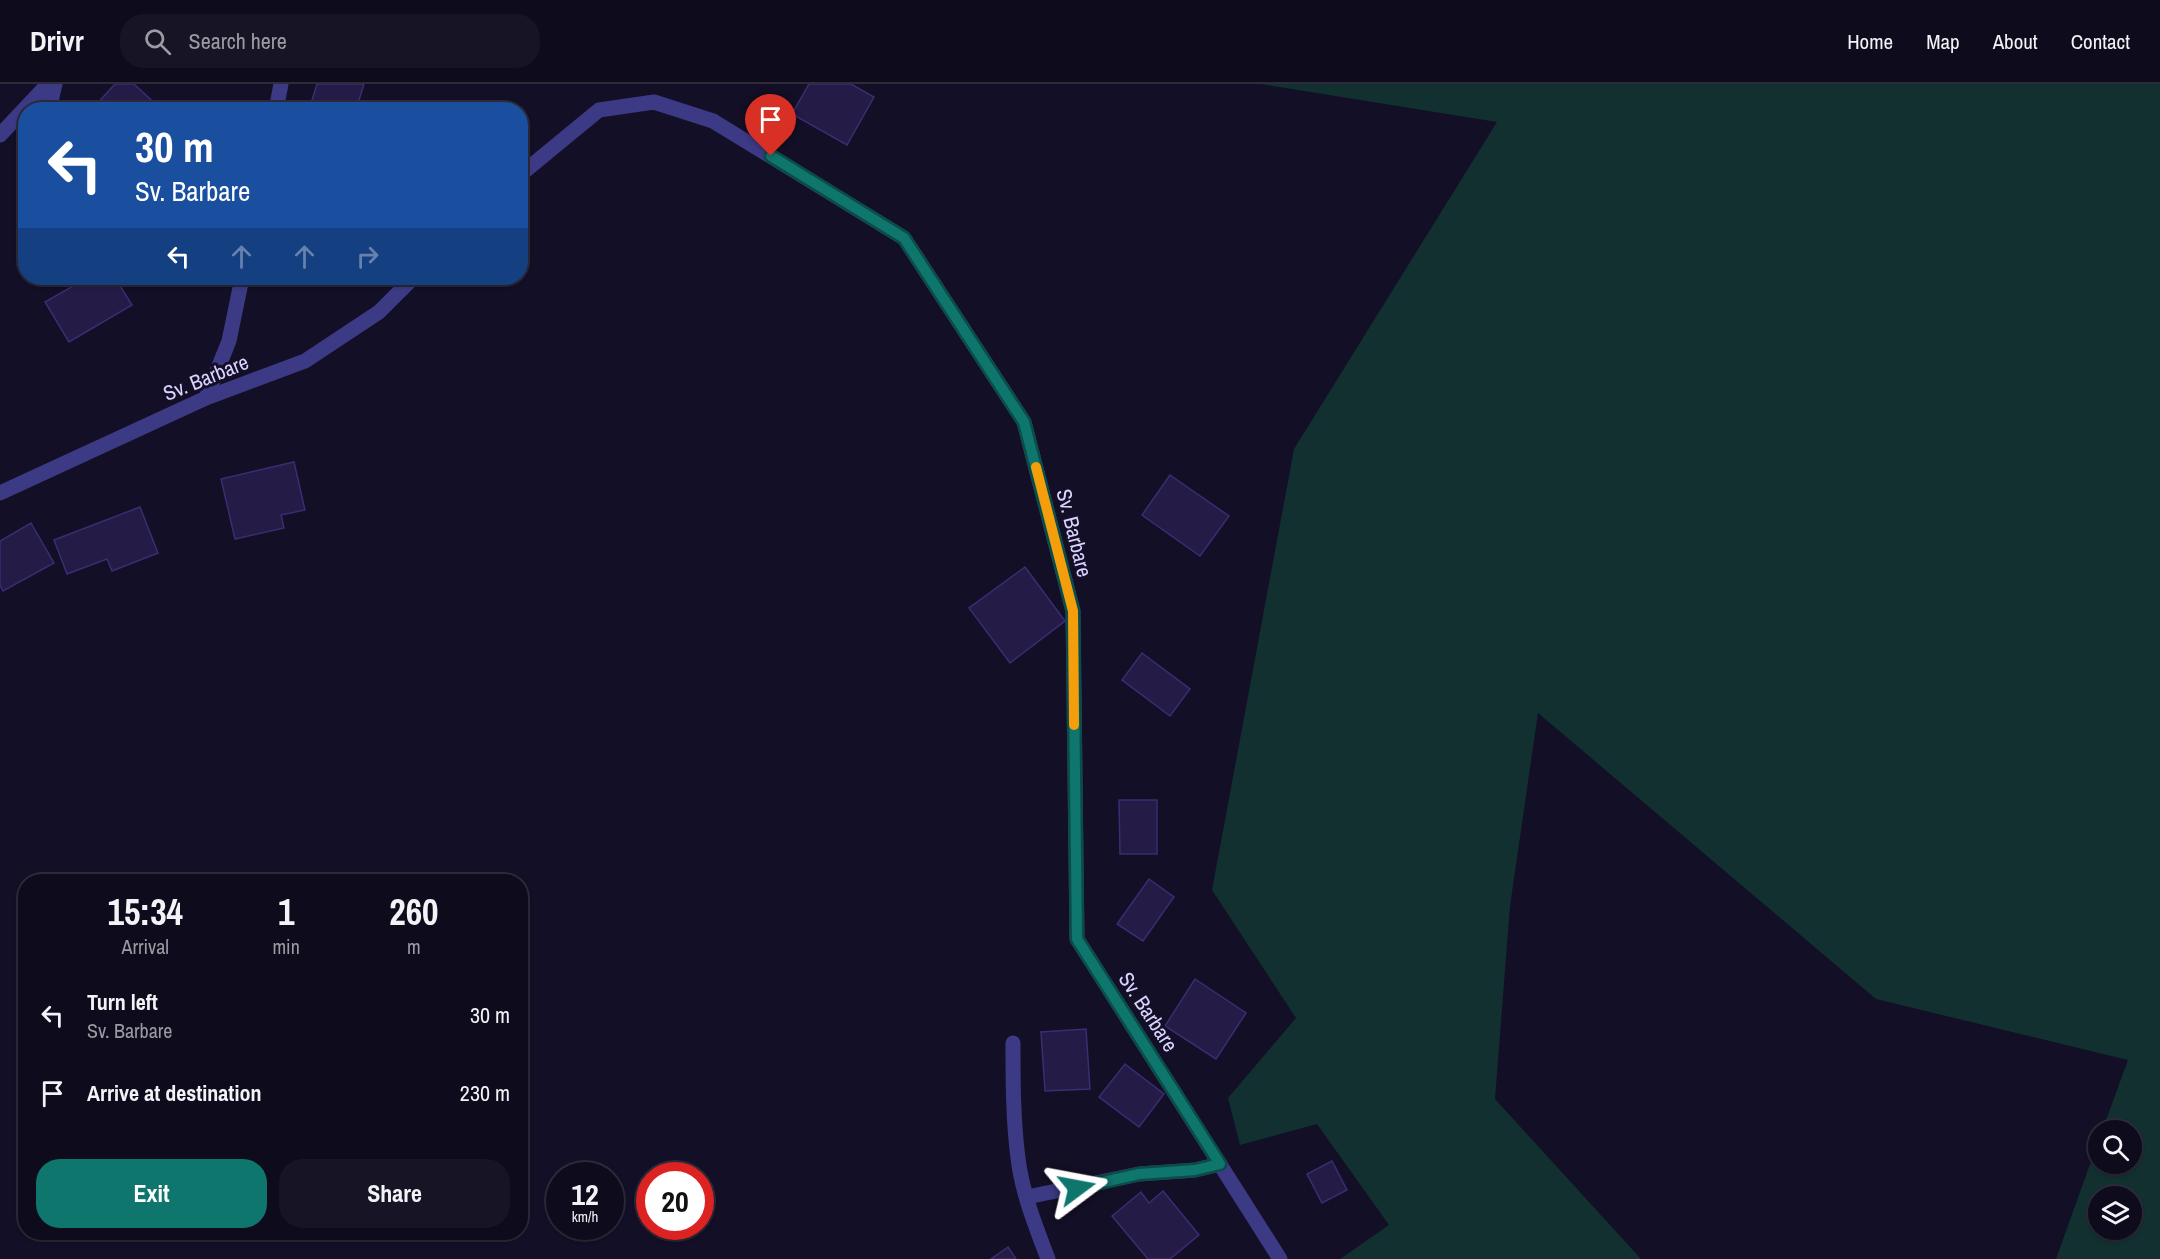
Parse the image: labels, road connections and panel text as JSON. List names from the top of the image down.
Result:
{
  "streets": {
    "street": ["Sv. Barbare"]
  },
  "page": {
    "header": "Drivr",
    "search": "Search here",
    "nav": [
      "Home",
      "Map",
      "About",
      "Contact"
    ],
    "turn": ["30 m", "Sv. Barbare"],
    "eta": [
      "15:34",
      "Arrival",
      "1",
      "min",
      "260",
      "m"
    ],
    "list": [
      {
        "name": "Turn left",
        "note": "Sv. Barbare",
        "value": "30 m"
      },
      {
        "name": "Arrive at destination",
        "value": "230 m"
      }
    ],
    "buttons": ["Exit", "Share"],
    "speed": "12 km/h",
    "limit": "20"
  }
}
